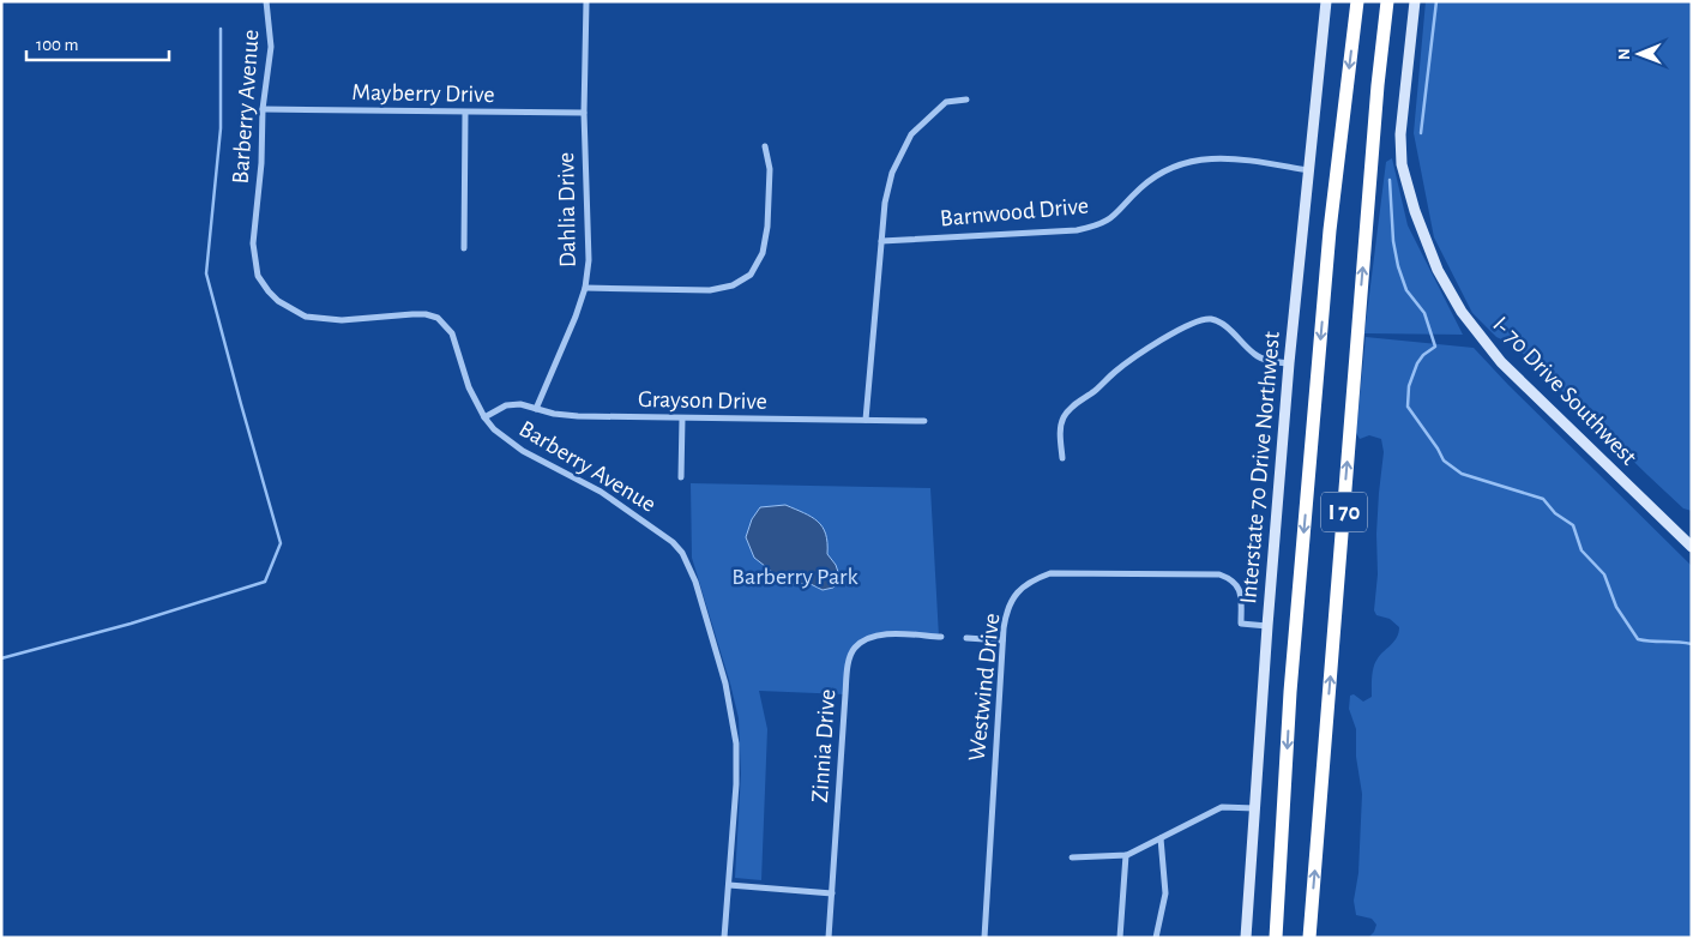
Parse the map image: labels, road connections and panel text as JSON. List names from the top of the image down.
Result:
{
  "streets": {
    "highway": ["I 70"],
    "street": [
      "Mayberry Drive",
      "Barberry Avenue",
      "Dahlia Drive",
      "Barnwood Drive",
      "I- 70 Drive Southwest",
      "Grayson Drive",
      "Interstate 70 Drive Northwest",
      "Westwind Drive",
      "Zinnia Drive"
    ]
  },
  "crossings": [
    ["Mayberry Drive", "Barberry Avenue"],
    ["Mayberry Drive", "Dahlia Drive"],
    ["Barberry Avenue", "Grayson Drive"],
    ["Dahlia Drive", "Grayson Drive"],
    ["Barnwood Drive", "Interstate 70 Drive Northwest"],
    ["Interstate 70 Drive Northwest", "Westwind Drive"]
  ],
  "parks": ["Barberry Park"],
  "scale_bar": "100 m",
  "north": "left"
}
